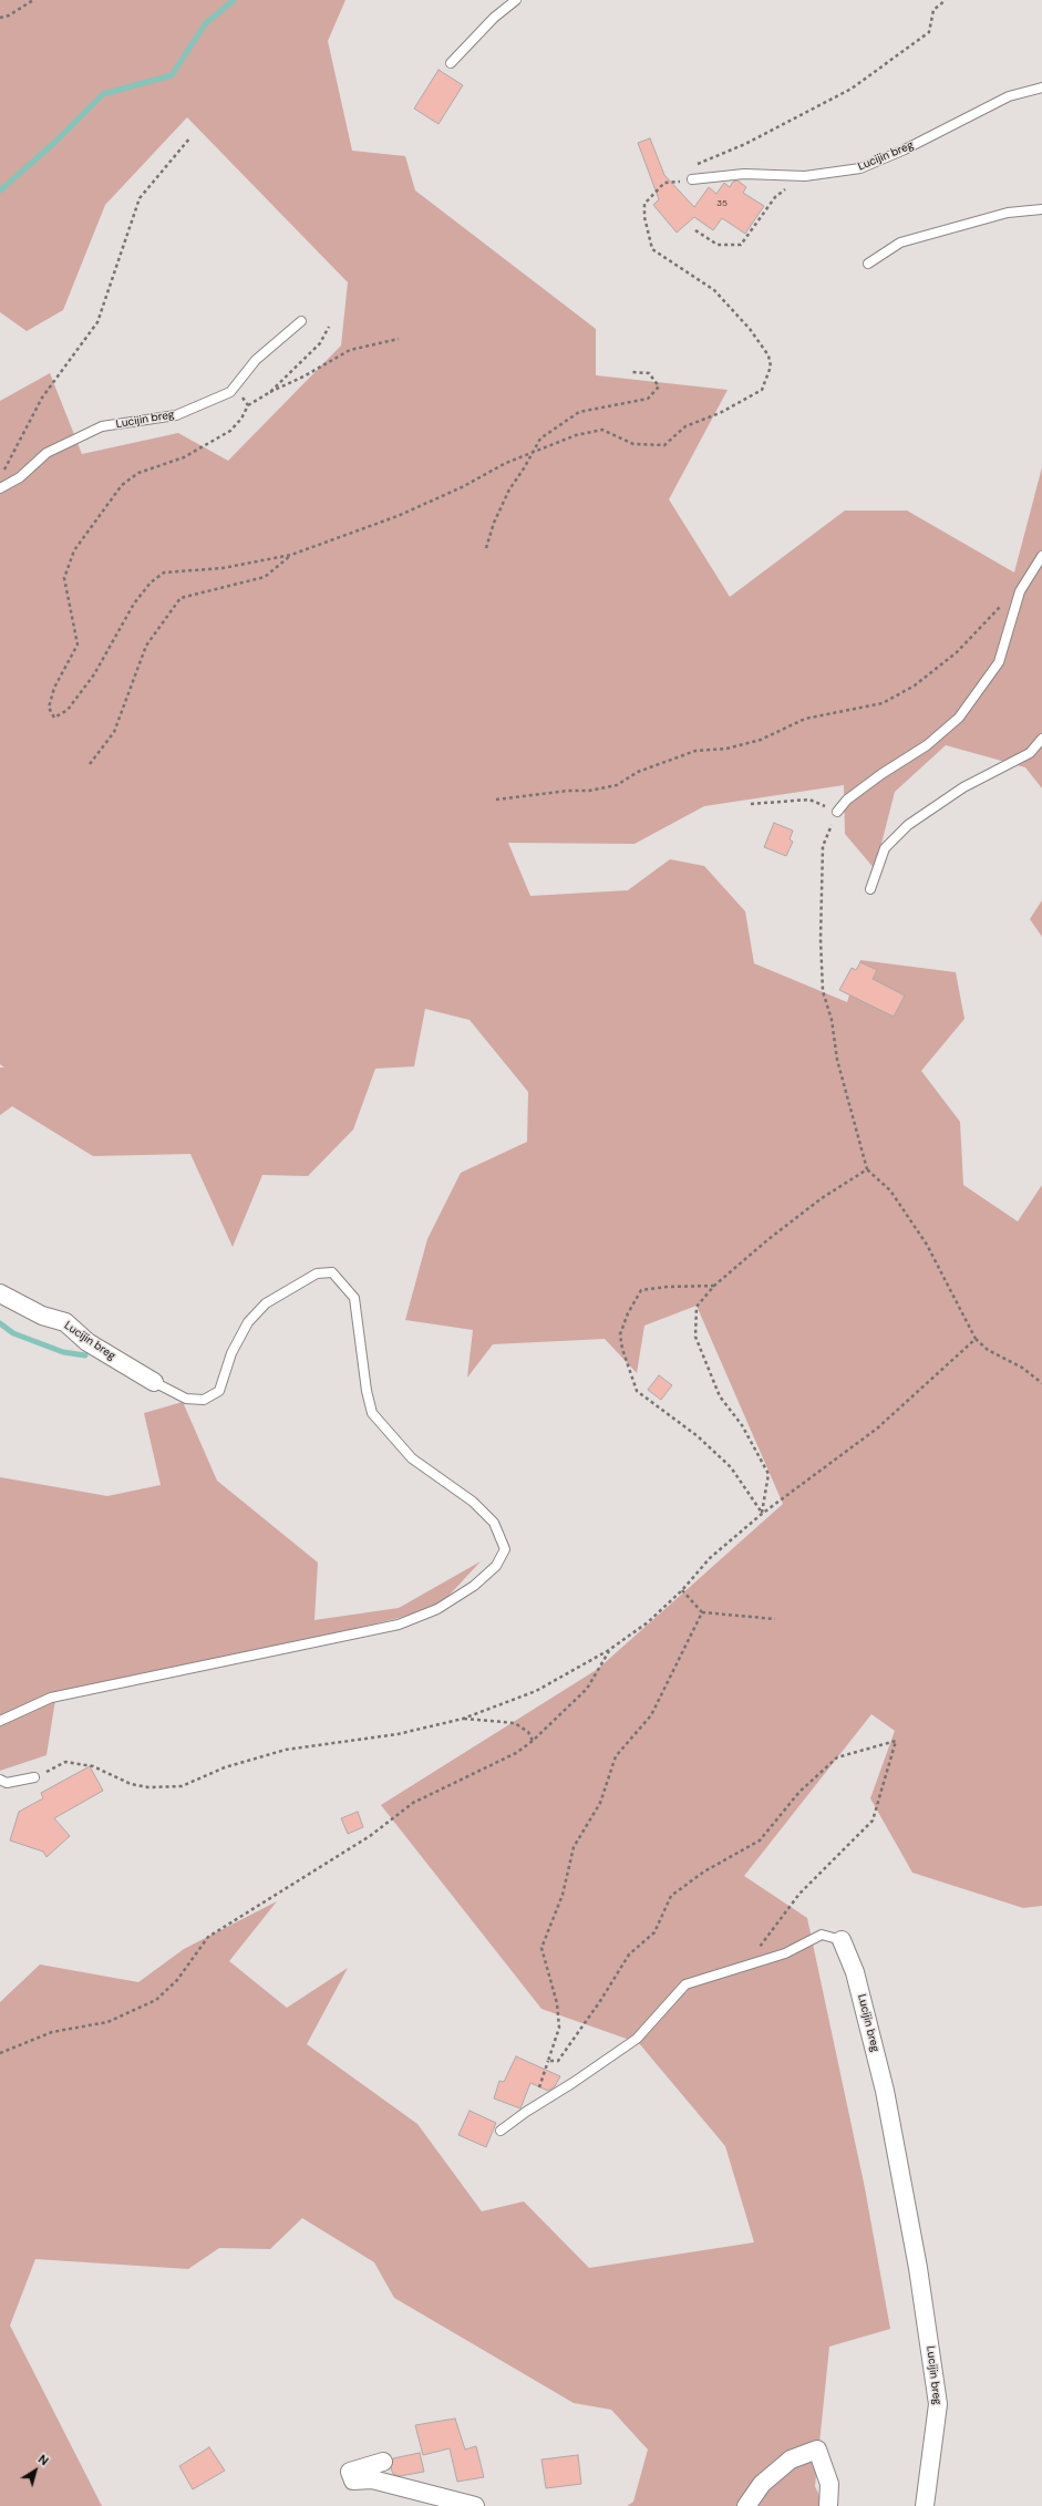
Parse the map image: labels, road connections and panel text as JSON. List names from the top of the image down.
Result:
{
  "streets": {
    "street": ["Lucijin breg"]
  },
  "house_numbers": ["35"],
  "north": "top right"
}
